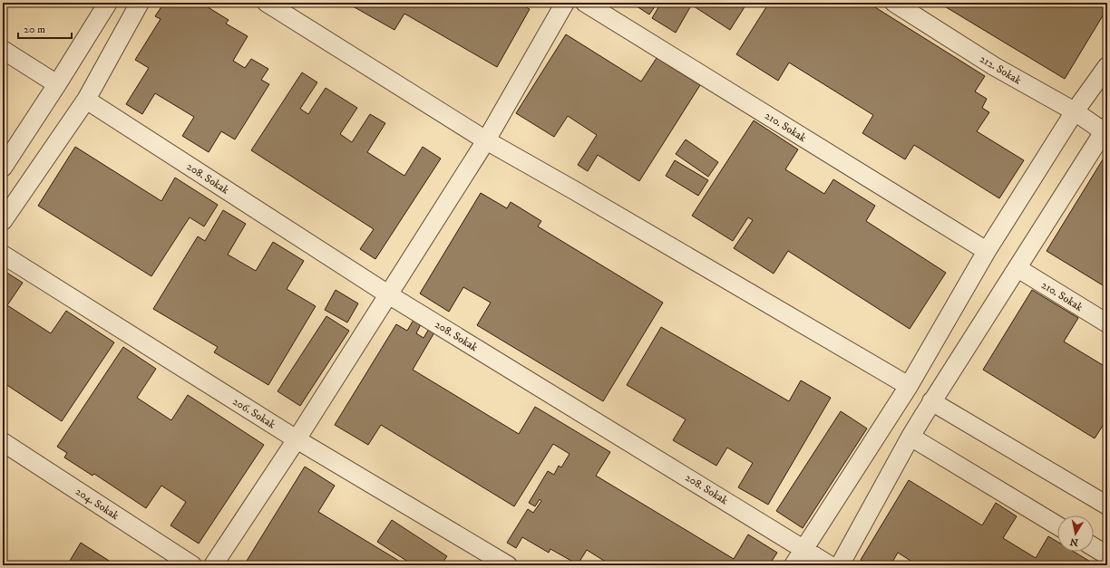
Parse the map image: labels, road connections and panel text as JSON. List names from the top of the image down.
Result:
{
  "streets": {
    "street": [
      "212. Sokak",
      "210. Sokak",
      "208. Sokak",
      "206. Sokak",
      "204. Sokak"
    ]
  },
  "scale_bar": "20 m",
  "north": "bottom"
}
